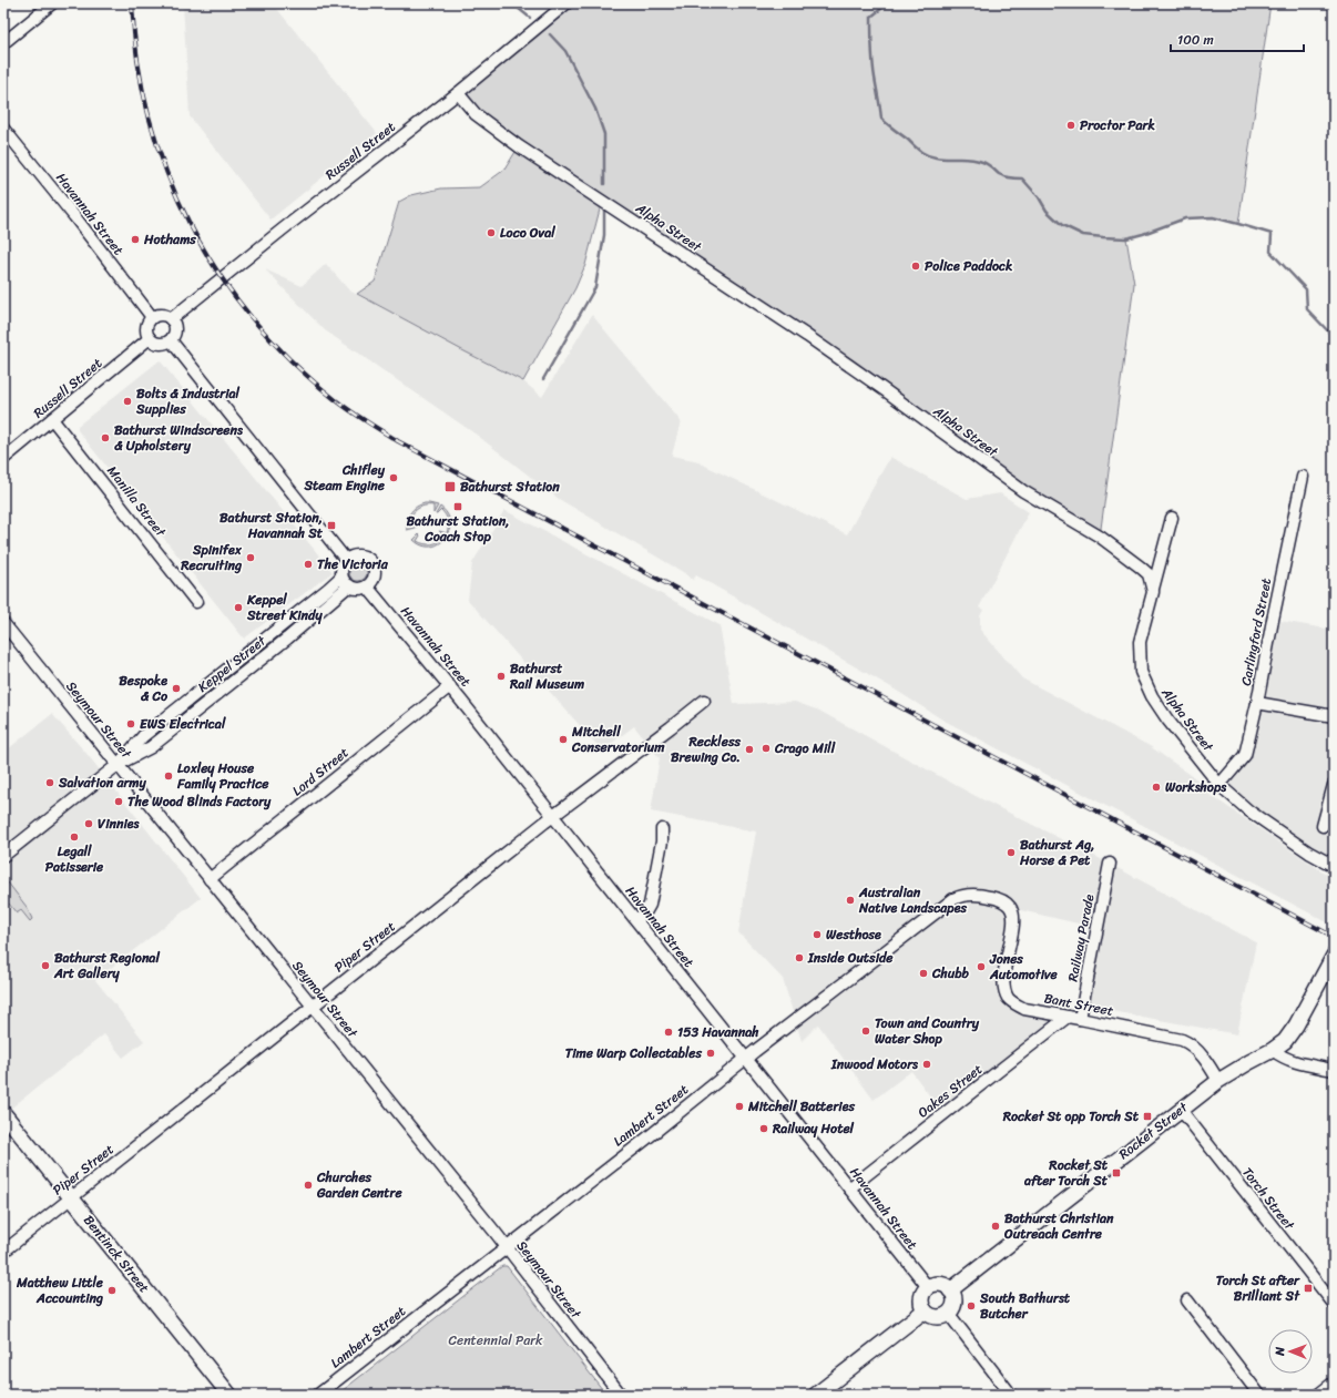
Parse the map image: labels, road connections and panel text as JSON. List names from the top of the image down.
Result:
{
  "streets": {
    "main road": ["Rocket Street", "Bentinck Street"],
    "street": [
      "Russell Street",
      "Havannah Street",
      "Alpha Street",
      "Manilla Street",
      "Carlingford Street",
      "Keppel Street",
      "Seymour Street",
      "Lord Street",
      "Railway Parade",
      "Piper Street",
      "Bant Street",
      "Oakes Street",
      "Lambert Street",
      "Torch Street"
    ]
  },
  "crossings": [
    ["Russell Street", "Havannah Street"],
    ["Russell Street", "Alpha Street"],
    ["Russell Street", "Manilla Street"],
    ["Havannah Street", "Keppel Street"],
    ["Havannah Street", "Lord Street"],
    ["Havannah Street", "Piper Street"],
    ["Havannah Street", "Oakes Street"],
    ["Havannah Street", "Lambert Street"],
    ["Havannah Street", "Rocket Street"],
    ["Alpha Street", "Carlingford Street"],
    ["Keppel Street", "Seymour Street"],
    ["Seymour Street", "Lord Street"],
    ["Seymour Street", "Piper Street"],
    ["Seymour Street", "Lambert Street"],
    ["Railway Parade", "Bant Street"],
    ["Piper Street", "Bentinck Street"],
    ["Bant Street", "Oakes Street"],
    ["Bant Street", "Lambert Street"],
    ["Bant Street", "Rocket Street"],
    ["Rocket Street", "Torch Street"]
  ],
  "parks": ["Centennial Park"],
  "places": {
    "other": [
      "Proctor Park",
      "Loco Oval",
      "Hothams",
      "Police Paddock",
      "Bolts & Industrial Supplies",
      "Bathurst Windscreens & Upholstery",
      "Chifley Steam Engine",
      "Spinifex Recruiting",
      "The Victoria",
      "Keppel Street Kindy",
      "Bathurst Rail Museum",
      "Bespoke & Co",
      "EWS Electrical",
      "Mitchell Conservatorium",
      "Crago Mill",
      "Reckless Brewing Co.",
      "Loxley House Family Practice",
      "Salvation army",
      "Workshops",
      "The Wood Blinds Factory",
      "Vinnies",
      "Legall Patisserie",
      "Bathurst Ag, Horse & Pet",
      "Australian Native Landscapes",
      "Westhose",
      "Inside Outside",
      "Bathurst Regional Art Gallery",
      "Jones Automotive",
      "Chubb",
      "Town and Country Water Shop",
      "153 Havannah",
      "Time Warp Collectables",
      "Inwood Motors",
      "Mitchell Batteries",
      "Railway Hotel",
      "Churches Garden Centre",
      "Bathurst Christian Outreach Centre",
      "Matthew Little Accounting",
      "South Bathurst Butcher"
    ],
    "transit": [
      "Bathurst Station",
      "Bathurst Station, Coach Stop",
      "Bathurst Station, Havannah St",
      "Rocket St opp Torch St",
      "Rocket St after Torch St",
      "Torch St after Brilliant St"
    ]
  },
  "scale_bar": "100 m",
  "north": "left"
}
